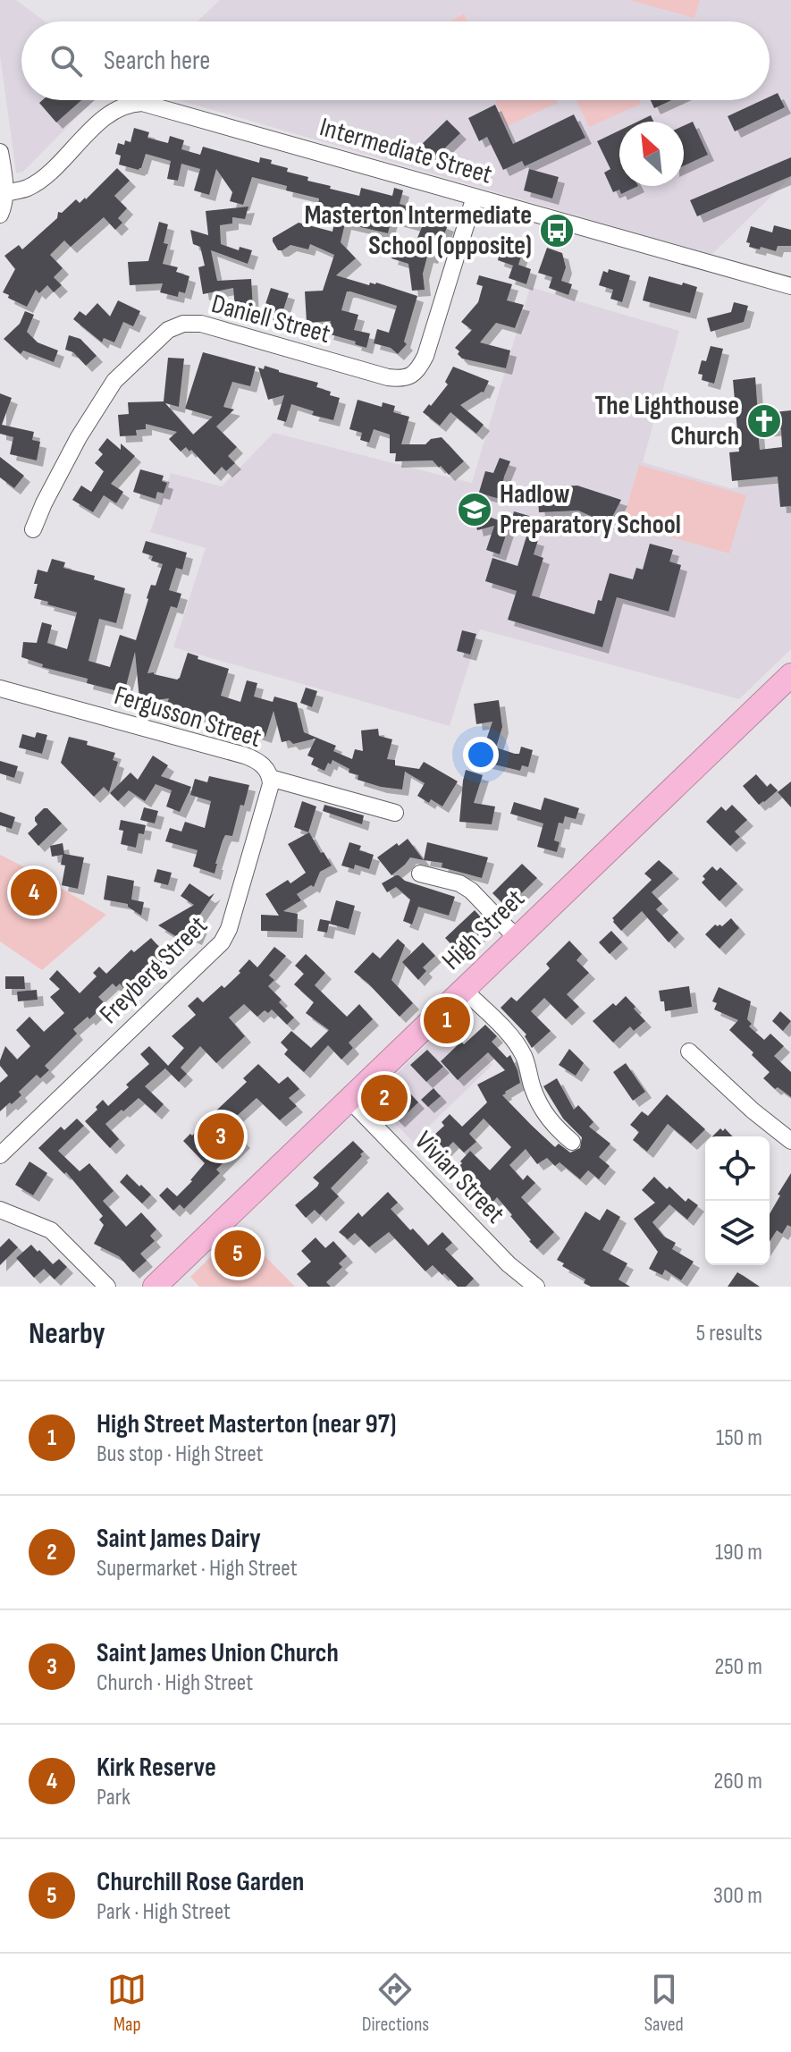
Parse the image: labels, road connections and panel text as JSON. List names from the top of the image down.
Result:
{
  "streets": {
    "highway": ["High Street"],
    "street": [
      "Intermediate Street",
      "Daniell Street",
      "Fergusson Street",
      "Freyberg Street",
      "Vivian Street"
    ]
  },
  "crossings": [
    ["Intermediate Street", "Daniell Street"],
    ["Fergusson Street", "Freyberg Street"],
    ["High Street", "Vivian Street"]
  ],
  "places": {
    "bus stop": ["Masterton Intermediate School (opposite)"],
    "church": ["The Lighthouse Church"],
    "school or university": ["Hadlow Preparatory School"]
  },
  "north": "top left",
  "page": {
    "search": "Search here",
    "pins": [
      "4",
      "1",
      "2",
      "3",
      "5"
    ],
    "heading": ["Nearby", "5 results"],
    "list": [
      {
        "mark": "1",
        "name": "High Street Masterton (near 97)",
        "note": "Bus stop · High Street",
        "value": "150 m"
      },
      {
        "mark": "2",
        "name": "Saint James Dairy",
        "note": "Supermarket · High Street",
        "value": "190 m"
      },
      {
        "mark": "3",
        "name": "Saint James Union Church",
        "note": "Church · High Street",
        "value": "250 m"
      },
      {
        "mark": "4",
        "name": "Kirk Reserve",
        "note": "Park",
        "value": "260 m"
      },
      {
        "mark": "5",
        "name": "Churchill Rose Garden",
        "note": "Park · High Street",
        "value": "300 m"
      }
    ],
    "nav": ["Map", "Directions", "Saved"]
  }
}
